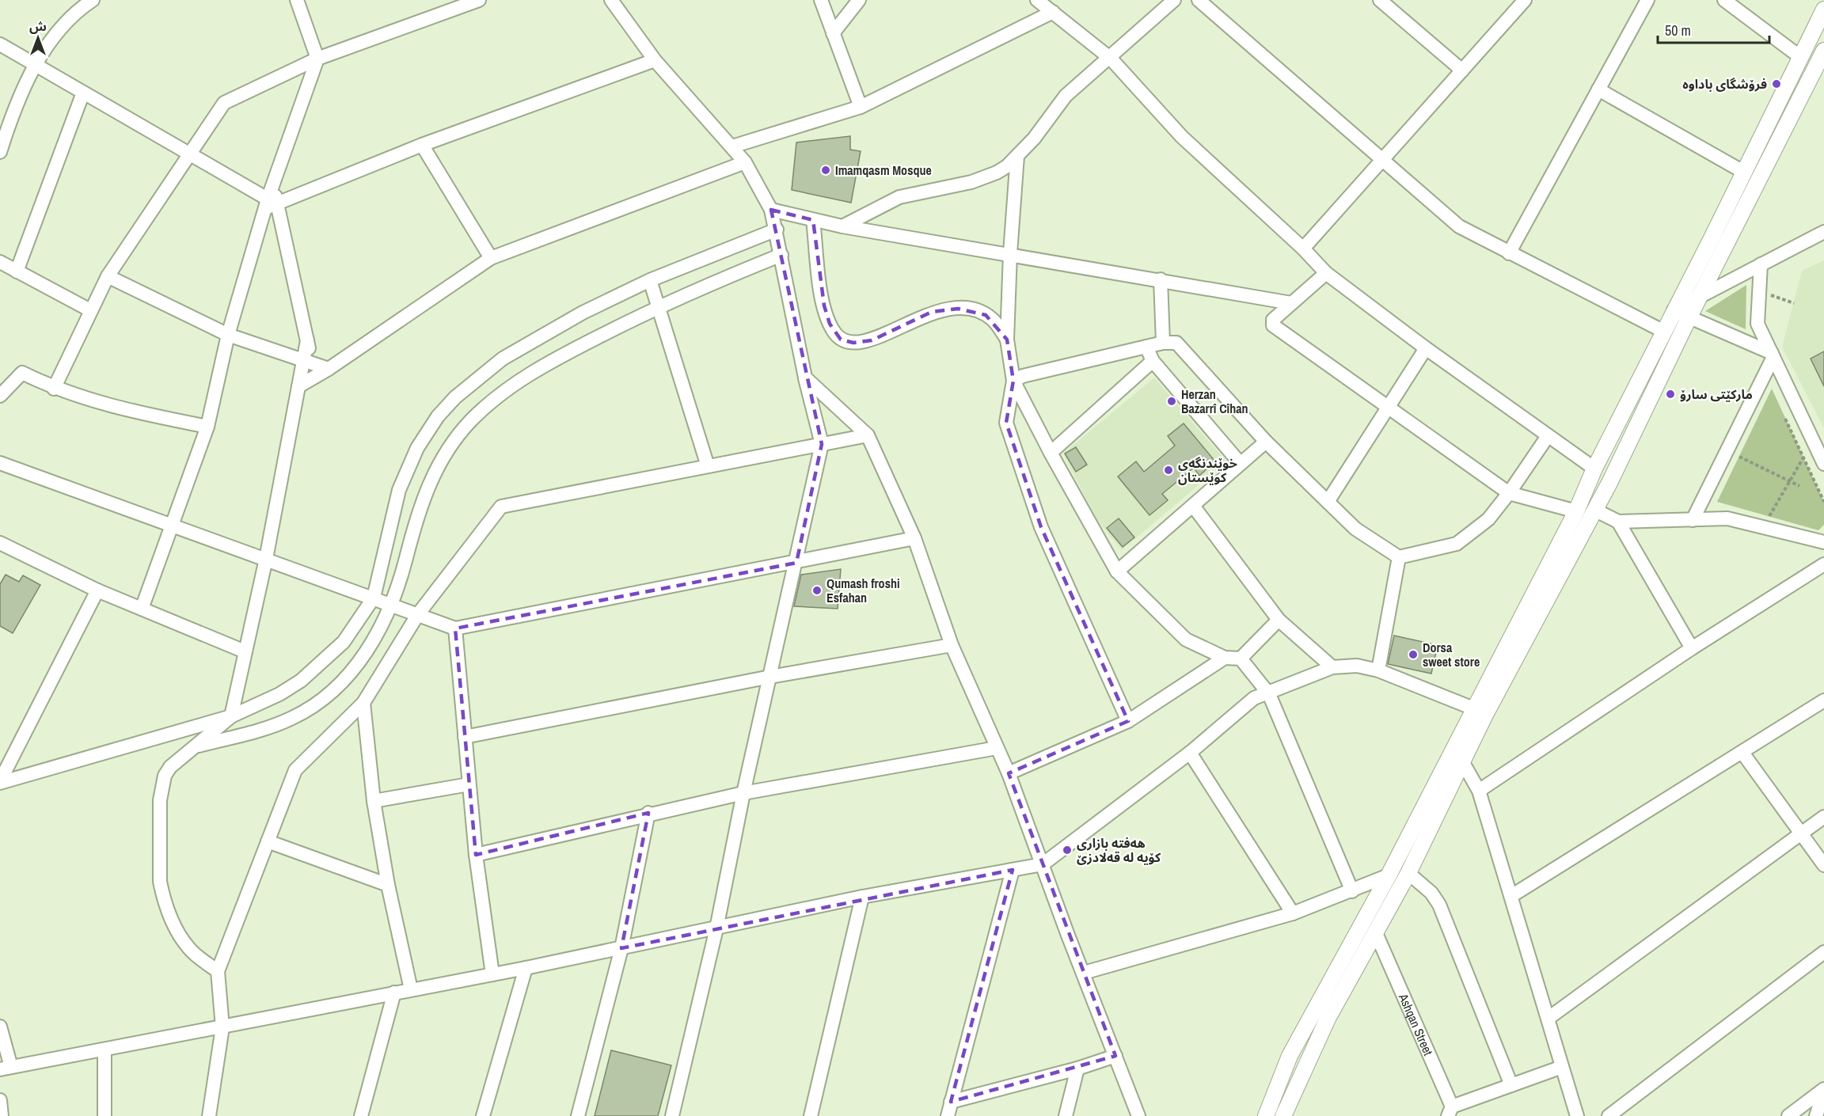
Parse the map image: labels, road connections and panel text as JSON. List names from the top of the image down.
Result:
{
  "streets": {
    "street": ["Ashqan Street"]
  },
  "places": [
    "فرۆشگای باداوە",
    "Imamqasm Mosque",
    "مارکێتی سارۆ",
    "Herzan Bazarrî Cîhan",
    "خوێندنگەی کوێستان",
    "Qumash froshi Esfahan",
    "Dorsa sweet store",
    "هەفتە بازاری کۆیە لە قەلادزێ"
  ],
  "scale_bar": "50 m",
  "north": "top"
}
